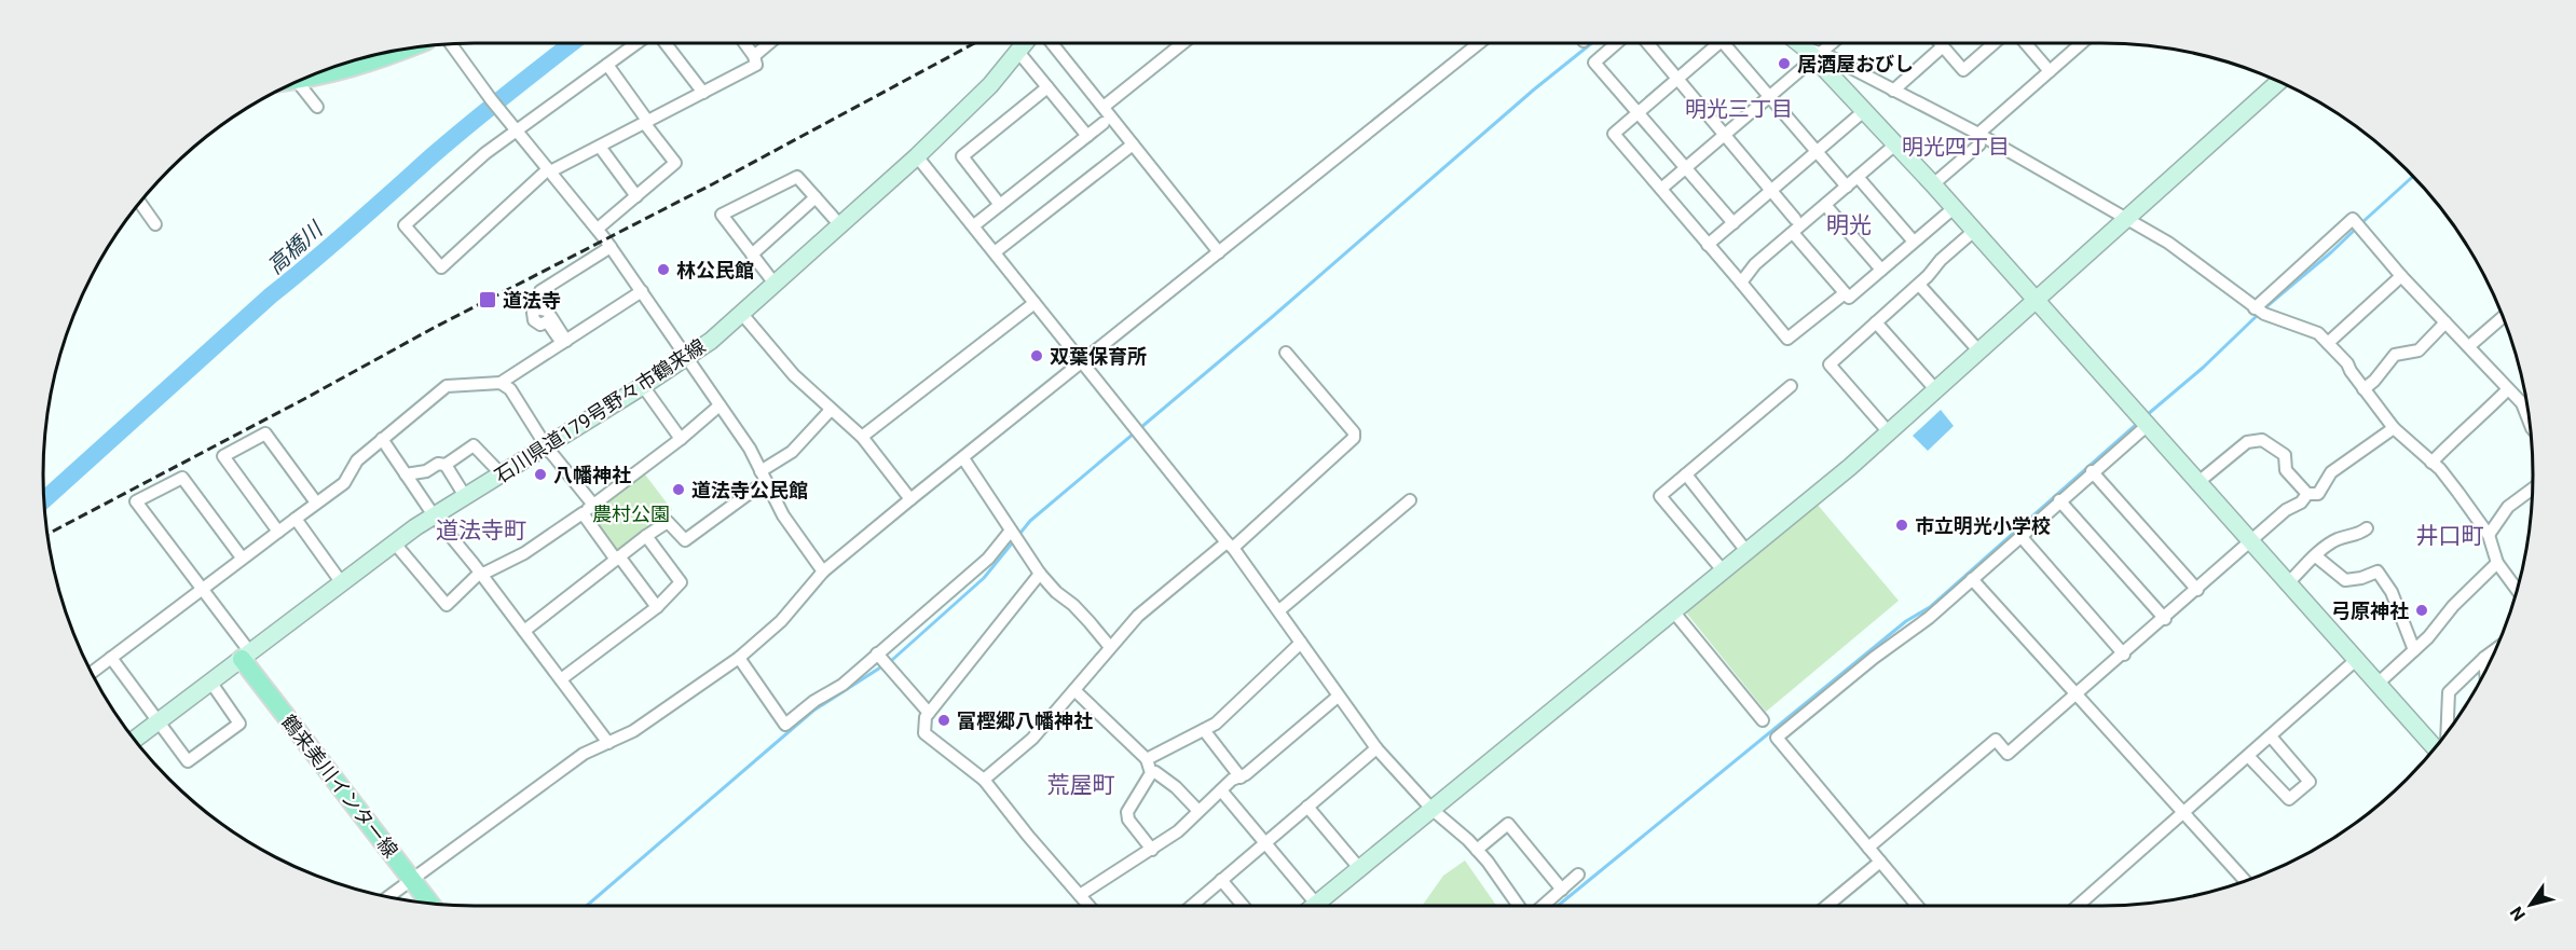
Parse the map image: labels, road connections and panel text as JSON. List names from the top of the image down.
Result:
{
  "streets": {
    "main road": ["鶴来美川インター線"],
    "street": ["石川県道179号野々市鶴来線"]
  },
  "crossings": [
    ["石川県道179号野々市鶴来線", "鶴来美川インター線"]
  ],
  "districts": [
    "明光三丁目",
    "明光四丁目",
    "明光",
    "道法寺町",
    "井口町",
    "荒屋町"
  ],
  "water": ["高橋川"],
  "parks": ["農村公園"],
  "places": {
    "other": [
      "居酒屋おびし",
      "林公民館",
      "双葉保育所",
      "八幡神社",
      "道法寺公民館",
      "市立明光小学校",
      "弓原神社",
      "富樫郷八幡神社"
    ],
    "transit": ["道法寺"]
  },
  "north": "bottom left"
}
